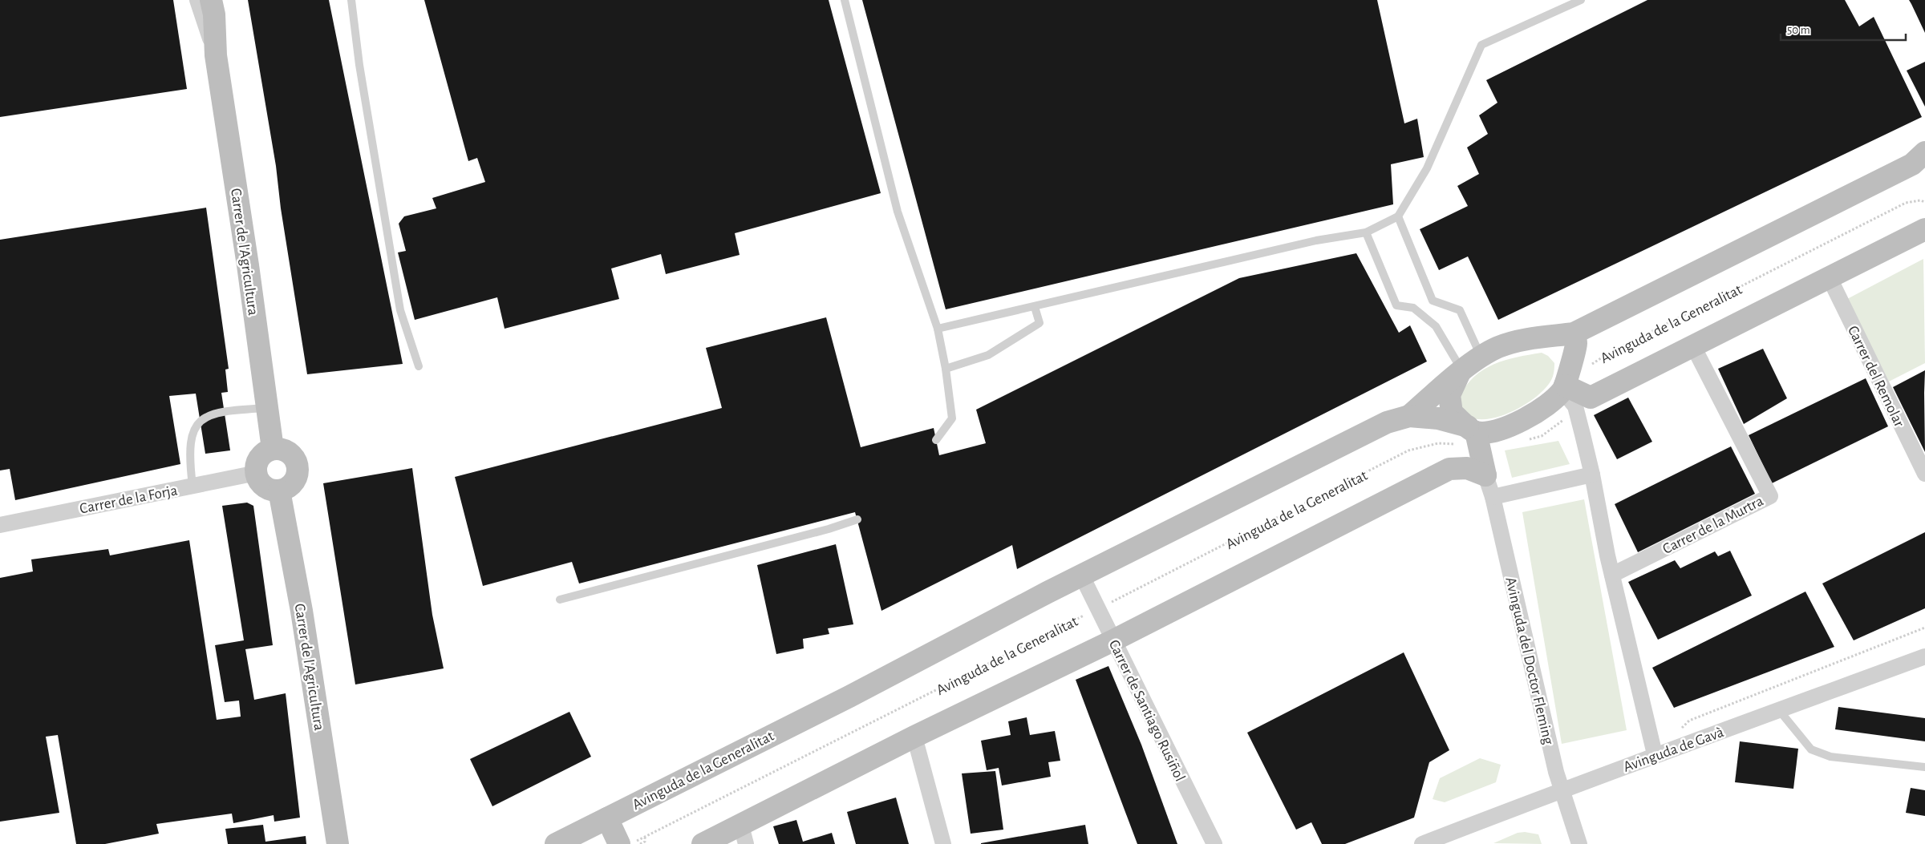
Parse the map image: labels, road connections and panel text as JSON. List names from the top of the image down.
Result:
{
  "streets": {
    "street": [
      "Carrer de l'Agricultura",
      "Avinguda de la Generalitat",
      "Carrer del Remolar",
      "Carrer de la Forja",
      "Carrer de la Murtra",
      "Avinguda del Doctor Fleming",
      "Carrer de Santiago Rusiñol",
      "Avinguda de Gavà"
    ]
  },
  "crossings": [
    ["Carrer de l'Agricultura", "Carrer de la Forja"],
    ["Avinguda de la Generalitat", "Carrer de Santiago Rusiñol"],
    ["Avinguda del Doctor Fleming", "Avinguda de Gavà"]
  ],
  "scale_bar": "50 m"
}
